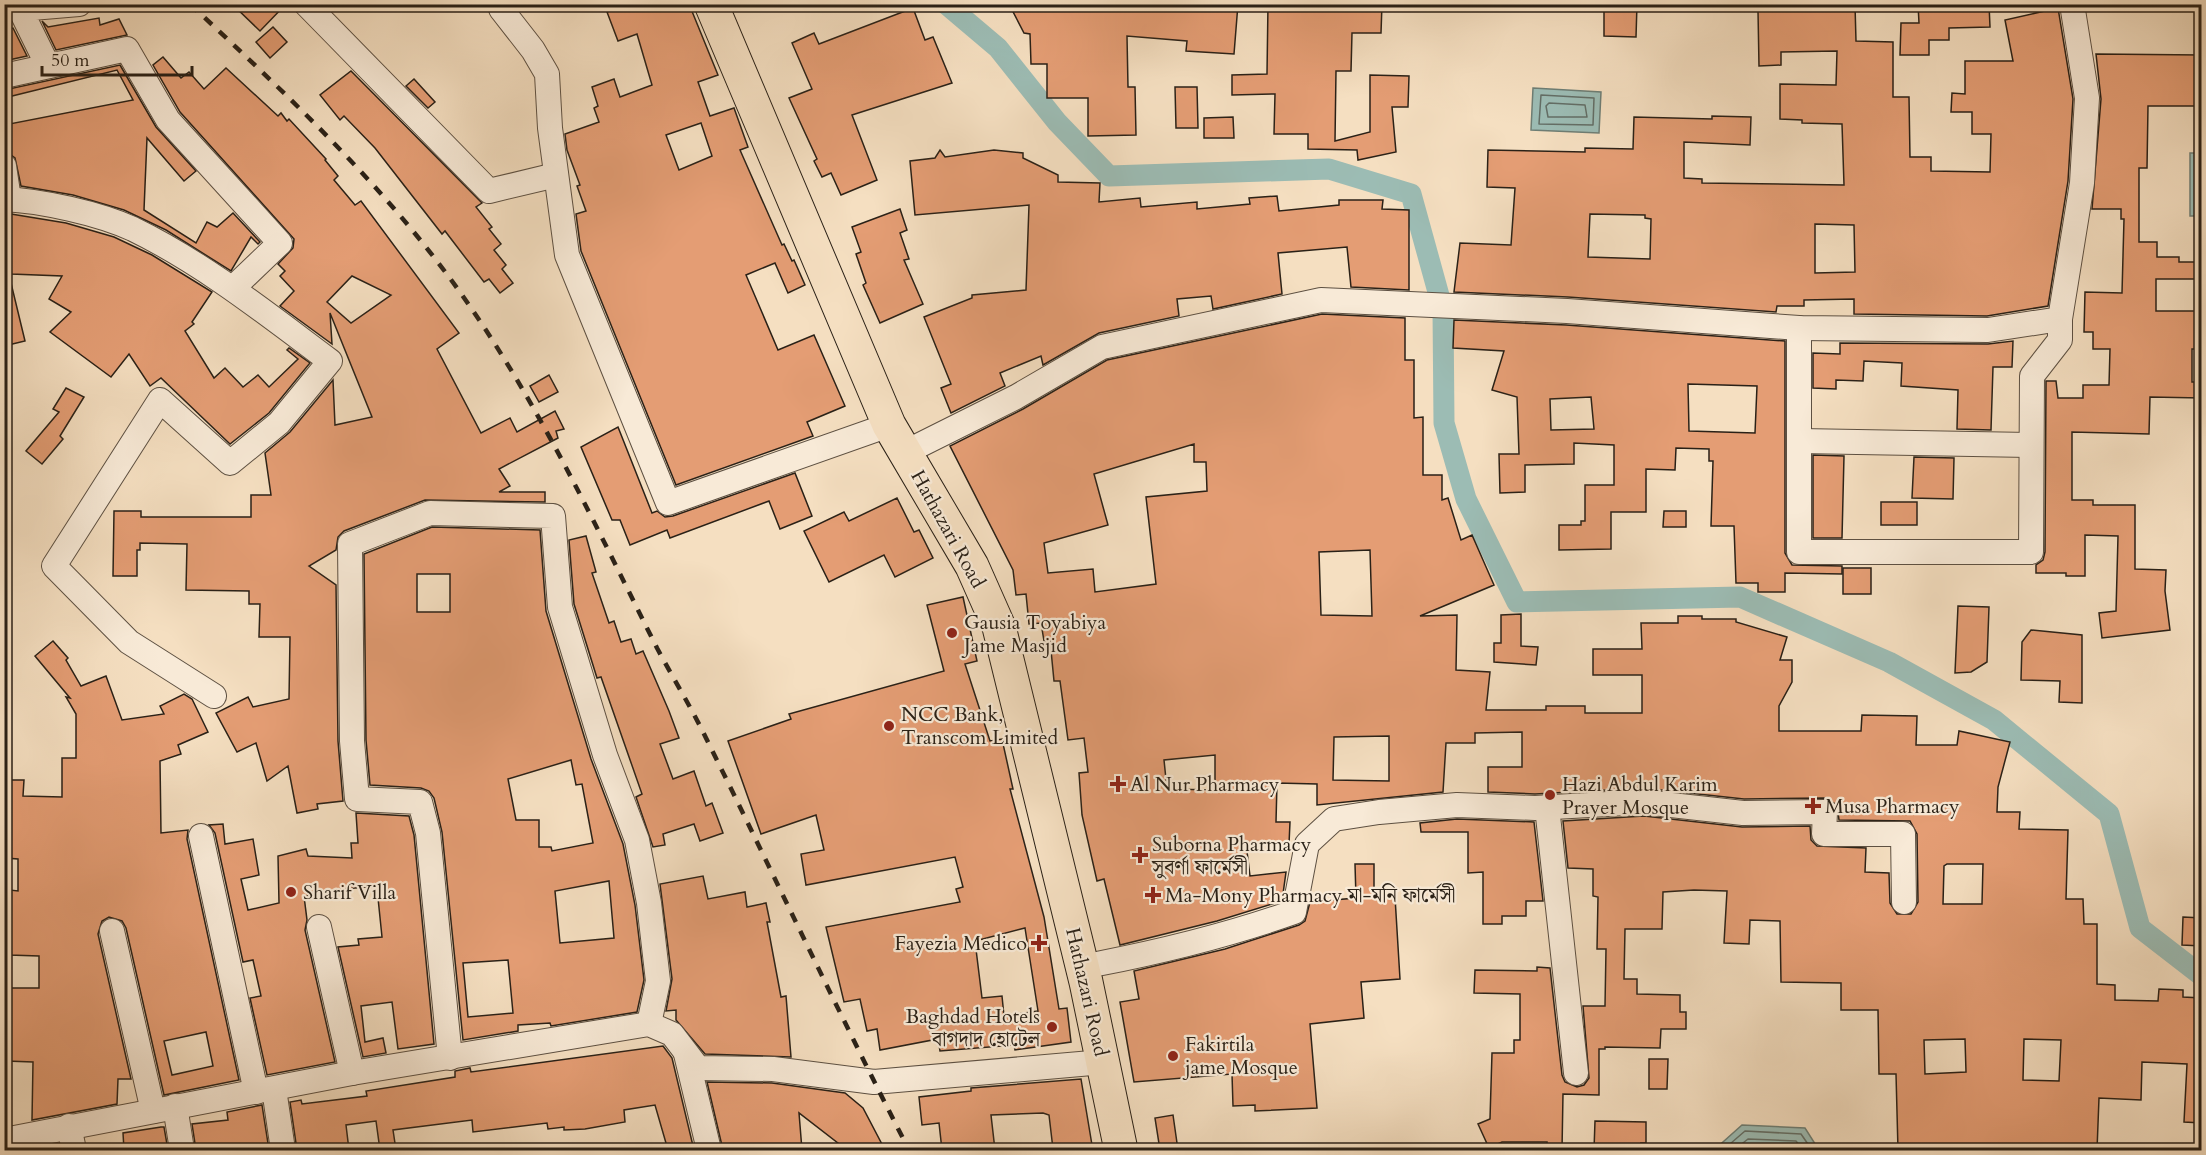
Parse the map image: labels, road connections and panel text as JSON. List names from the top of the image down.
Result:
{
  "streets": {
    "highway": ["Hathazari Road"]
  },
  "places": {
    "other": [
      "Gausia Toyabiya Jame Masjid",
      "NCC Bank, Transcom Limited",
      "Hazi Abdul Karim Prayer Mosque",
      "Sharif Villa",
      "Baghdad Hotels বাগদাদ হোটেল",
      "Fakirtila jame Mosque"
    ],
    "health": [
      "Al Nur Pharmacy",
      "Musa Pharmacy",
      "Suborna Pharmacy সুবর্ণা ফার্মেসী",
      "Ma-Mony Pharmacy মা-মনি ফার্মেসী",
      "Fayezia Medico"
    ]
  },
  "scale_bar": "50 m"
}
